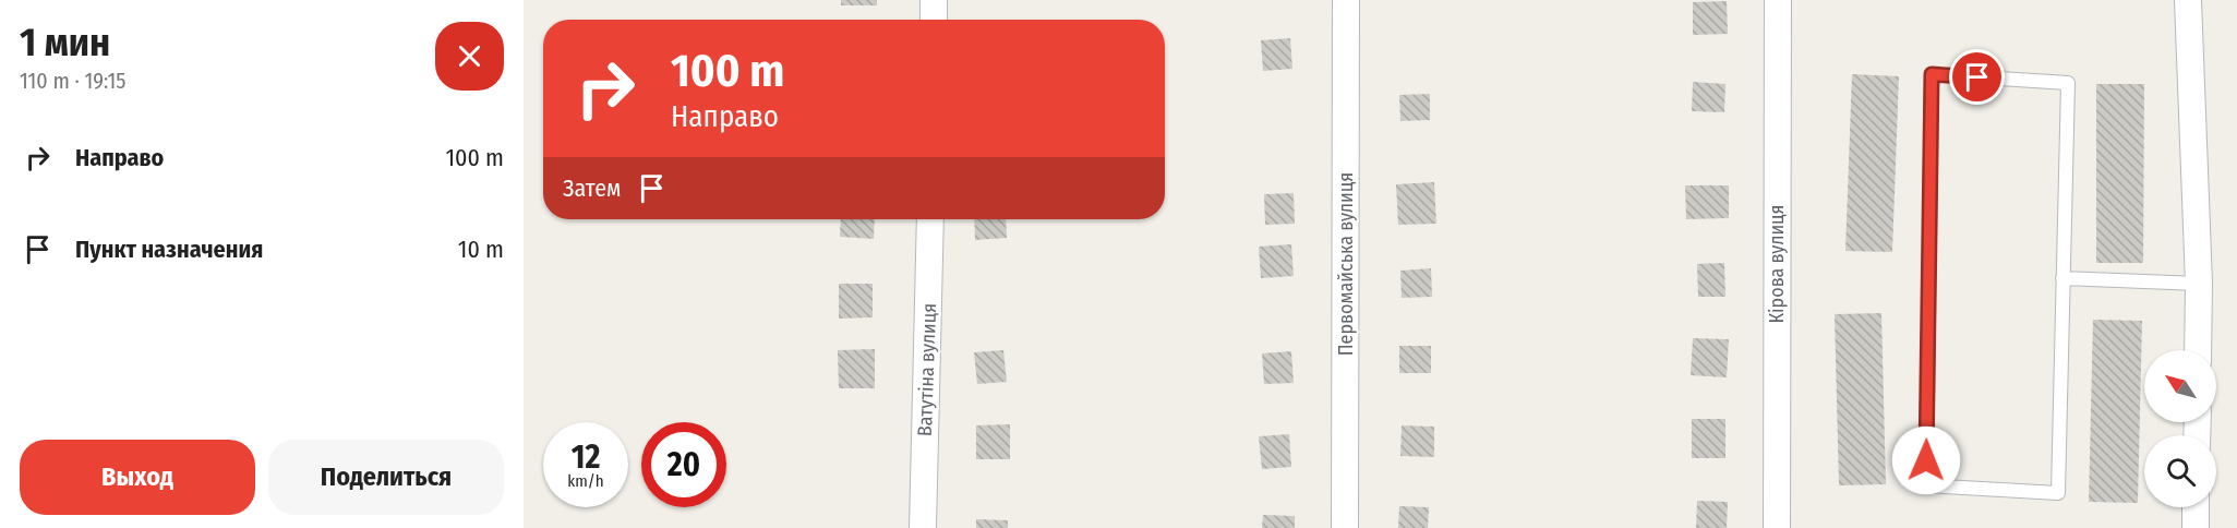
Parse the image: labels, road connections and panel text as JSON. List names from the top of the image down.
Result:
{
  "streets": {
    "street": ["Первомайська вулиця", "Кірова вулиця", "Ватутіна вулиця"]
  },
  "north": "top left",
  "page": {
    "heading": ["1 мин", "110 m · 19:15"],
    "turn": ["100 m", "Направо"],
    "list": [
      {
        "name": "Направо",
        "value": "100 m"
      },
      {
        "name": "Пункт назначения",
        "value": "10 m"
      }
    ],
    "then": "Затем",
    "speed": "12 km/h",
    "limit": "20",
    "buttons": ["Выход", "Поделиться"]
  }
}
